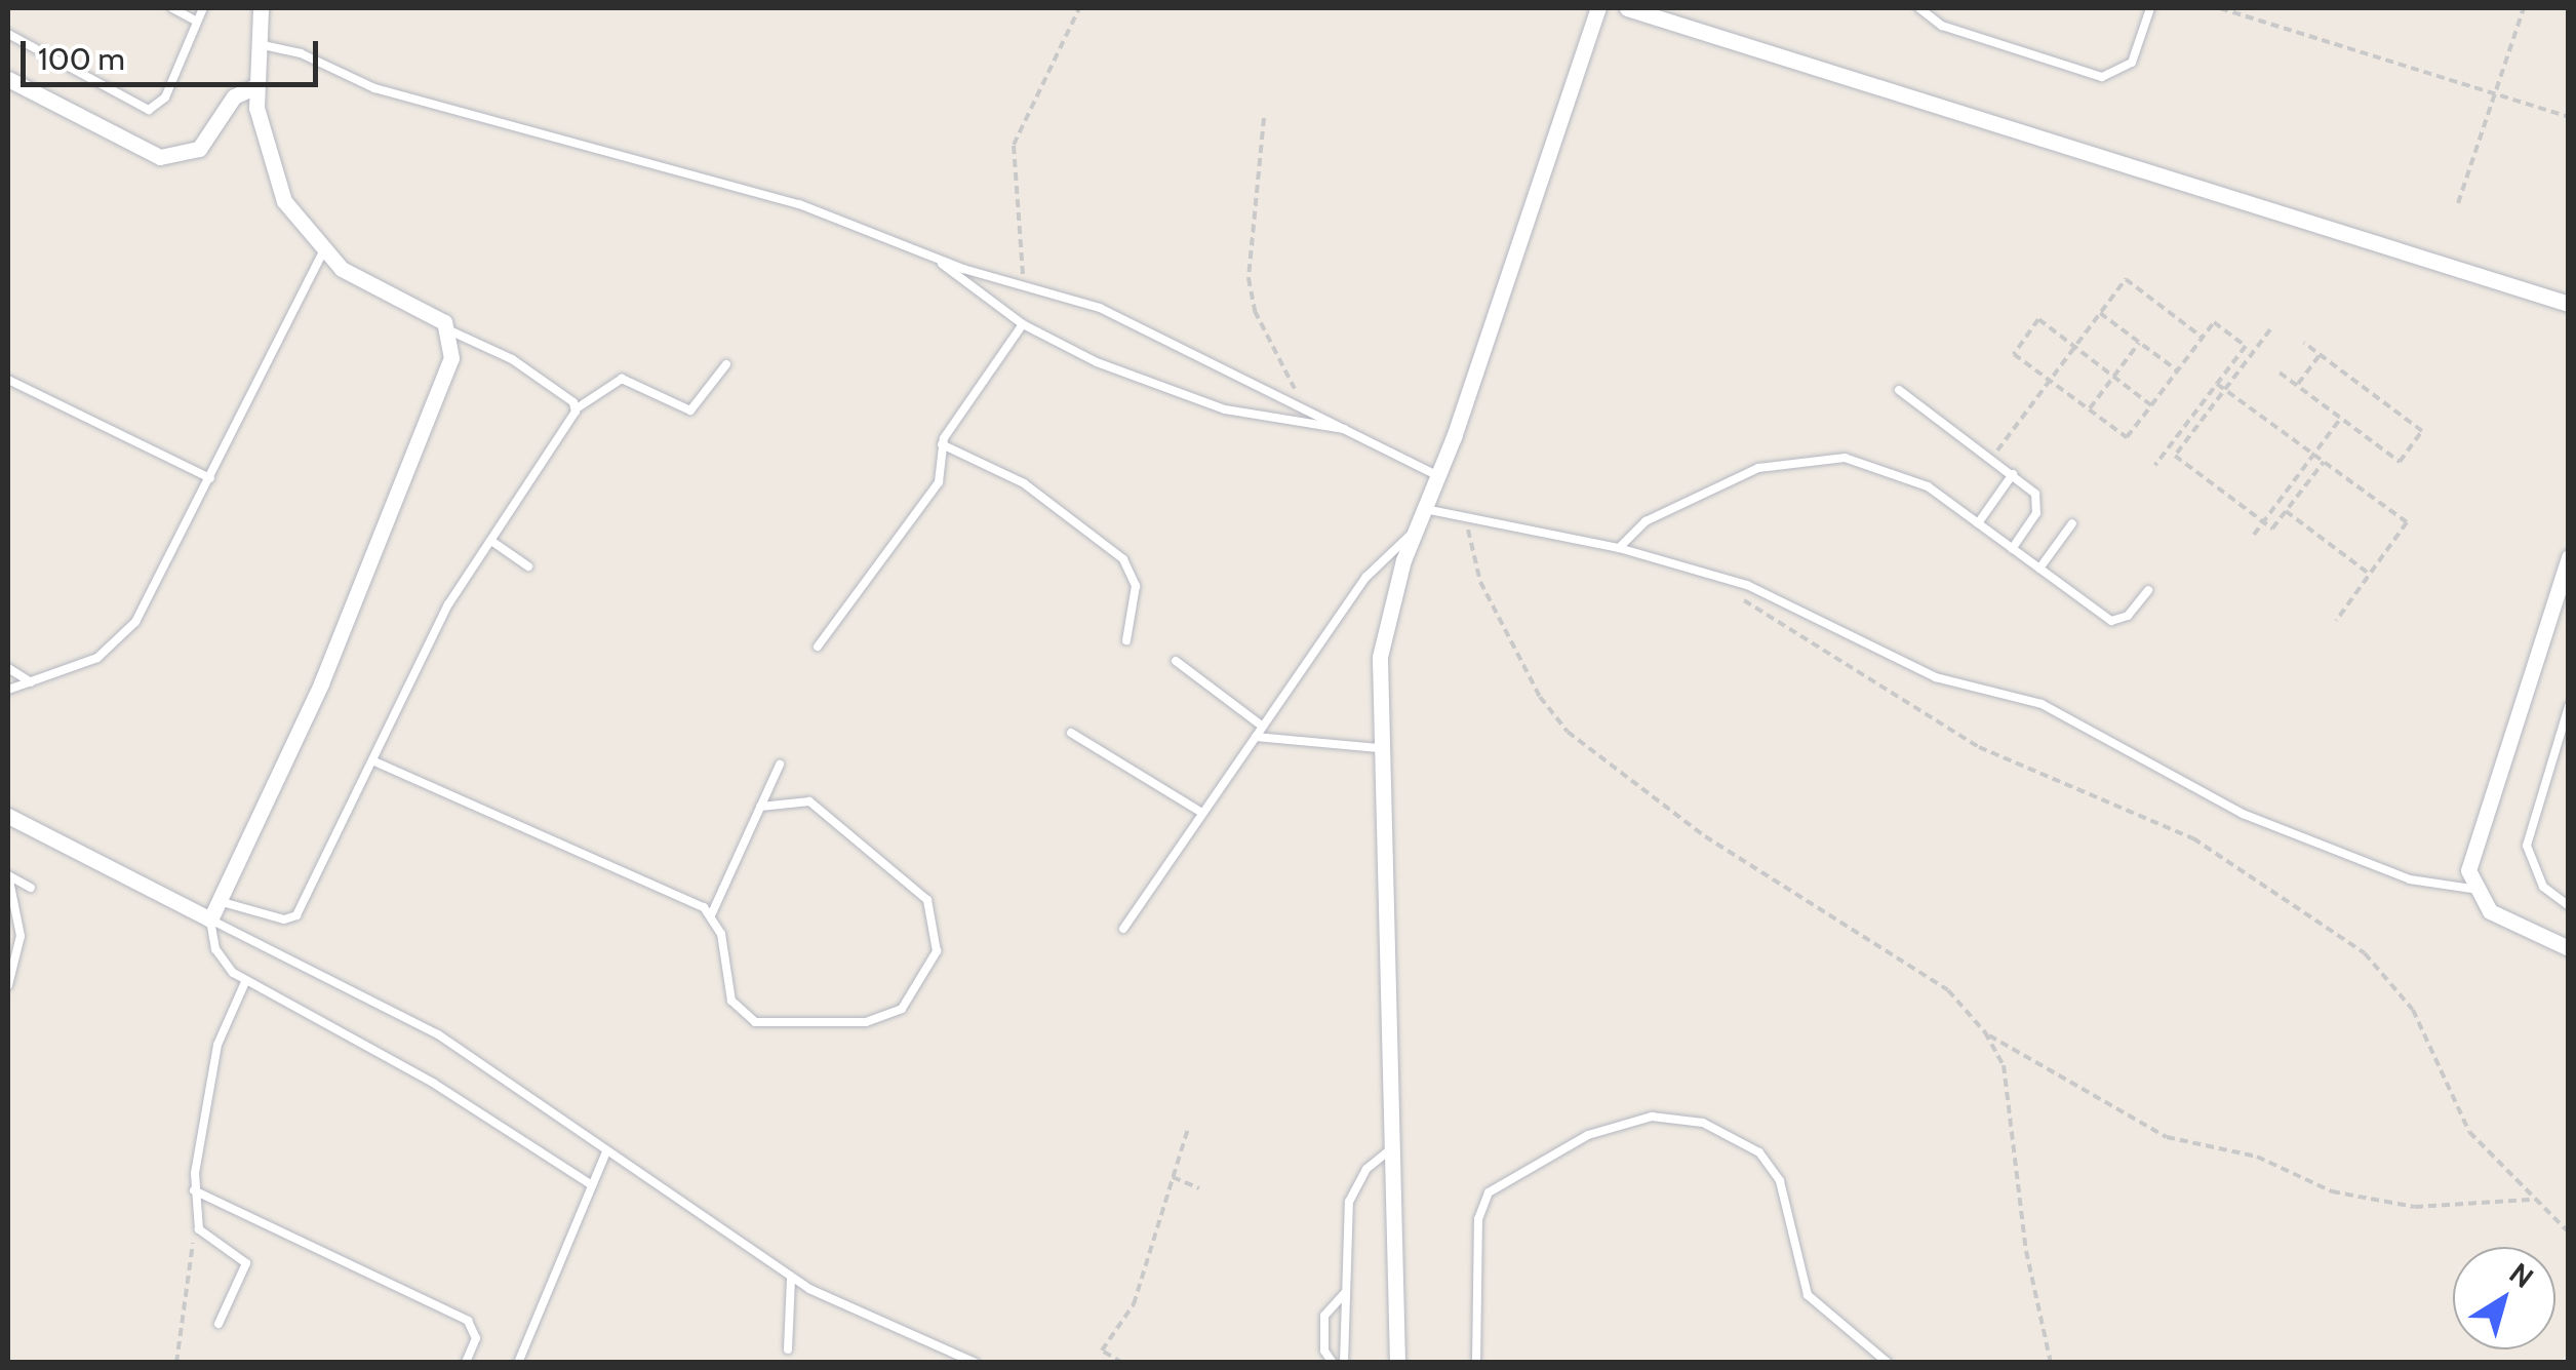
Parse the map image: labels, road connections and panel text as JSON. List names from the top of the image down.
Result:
{
  "scale_bar": "100 m",
  "north": "top right"
}
